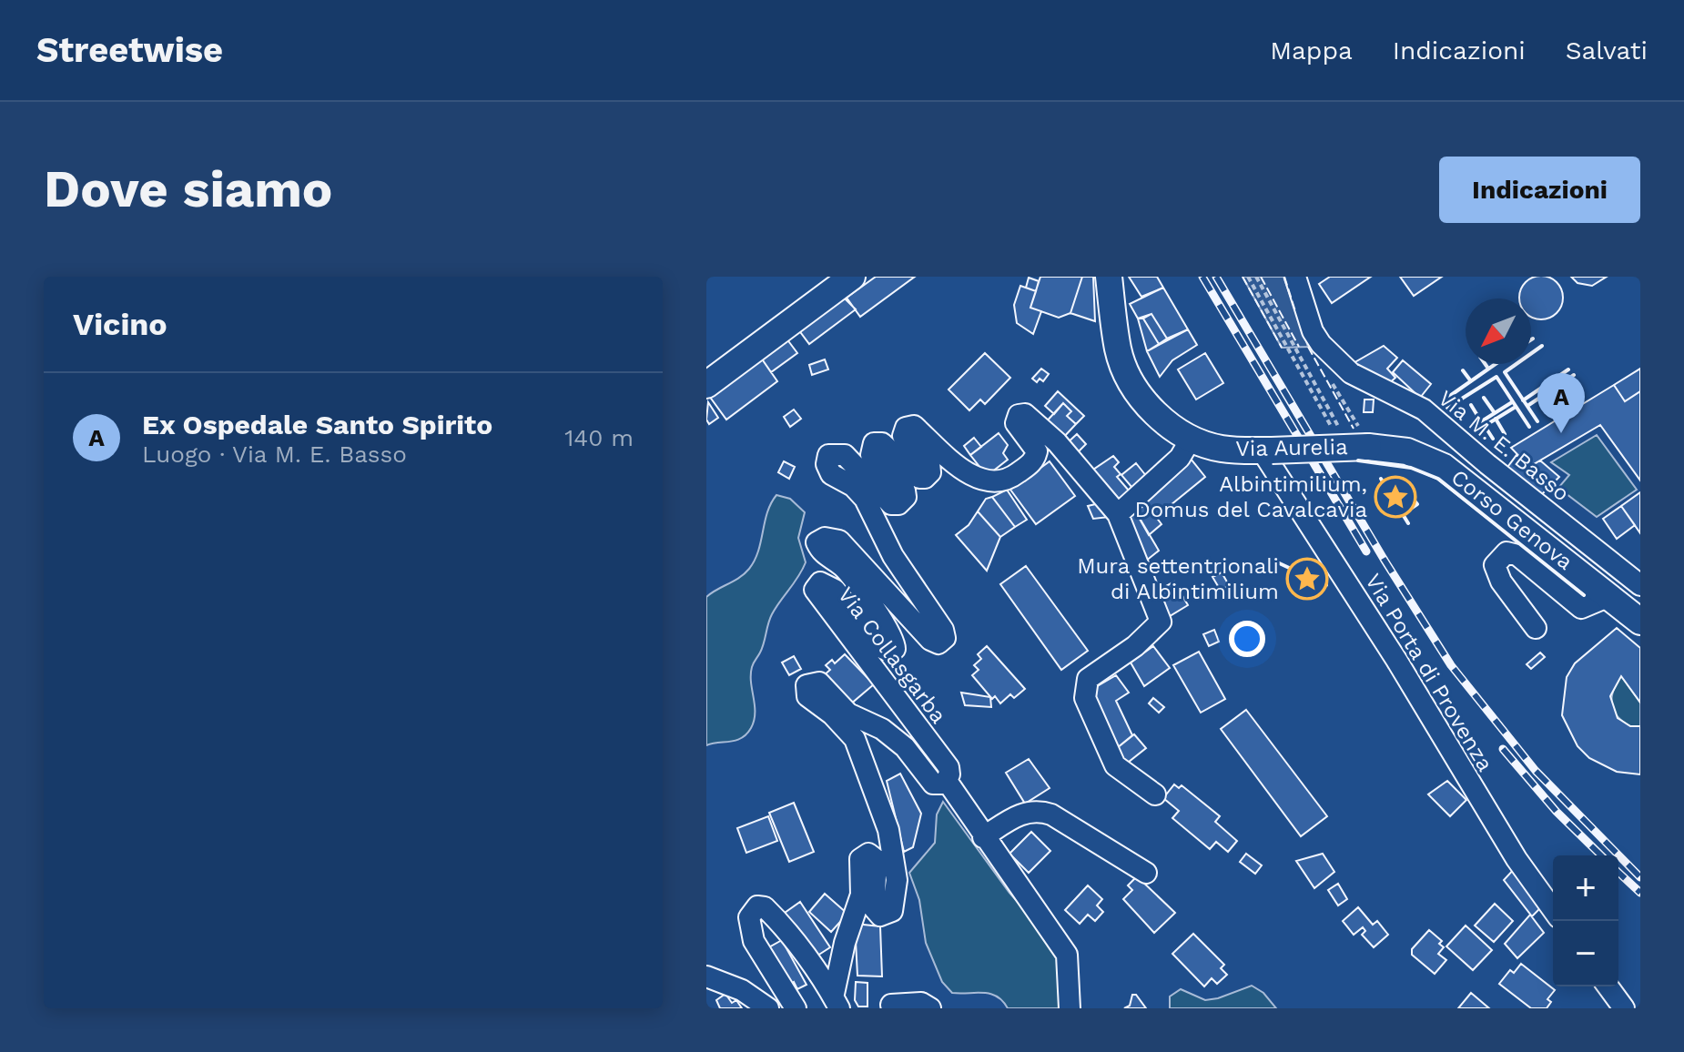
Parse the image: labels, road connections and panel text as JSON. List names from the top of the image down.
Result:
{
  "streets": {
    "main road": ["Via Aurelia", "Corso Genova"],
    "street": ["Via M. E. Basso", "Via Collasgarba", "Via Porta di Provenza"]
  },
  "crossings": [
    ["Via Aurelia", "Corso Genova"],
    ["Via Aurelia", "Via Porta di Provenza"]
  ],
  "places": {
    "place": ["Albintimilium, Domus del Cavalcavia", "Mura settentrionali di Albintimilium"]
  },
  "north": "bottom left",
  "page": {
    "header": "Streetwise",
    "nav": ["Mappa", "Indicazioni", "Salvati"],
    "buttons": "Indicazioni",
    "title": "Dove siamo",
    "heading": "Vicino",
    "list": [
      {
        "mark": "A",
        "name": "Ex Ospedale Santo Spirito",
        "note": "Luogo · Via M. E. Basso",
        "value": "140 m"
      }
    ],
    "pins": "A",
    "map_buttons": ["+", "−"]
  }
}
